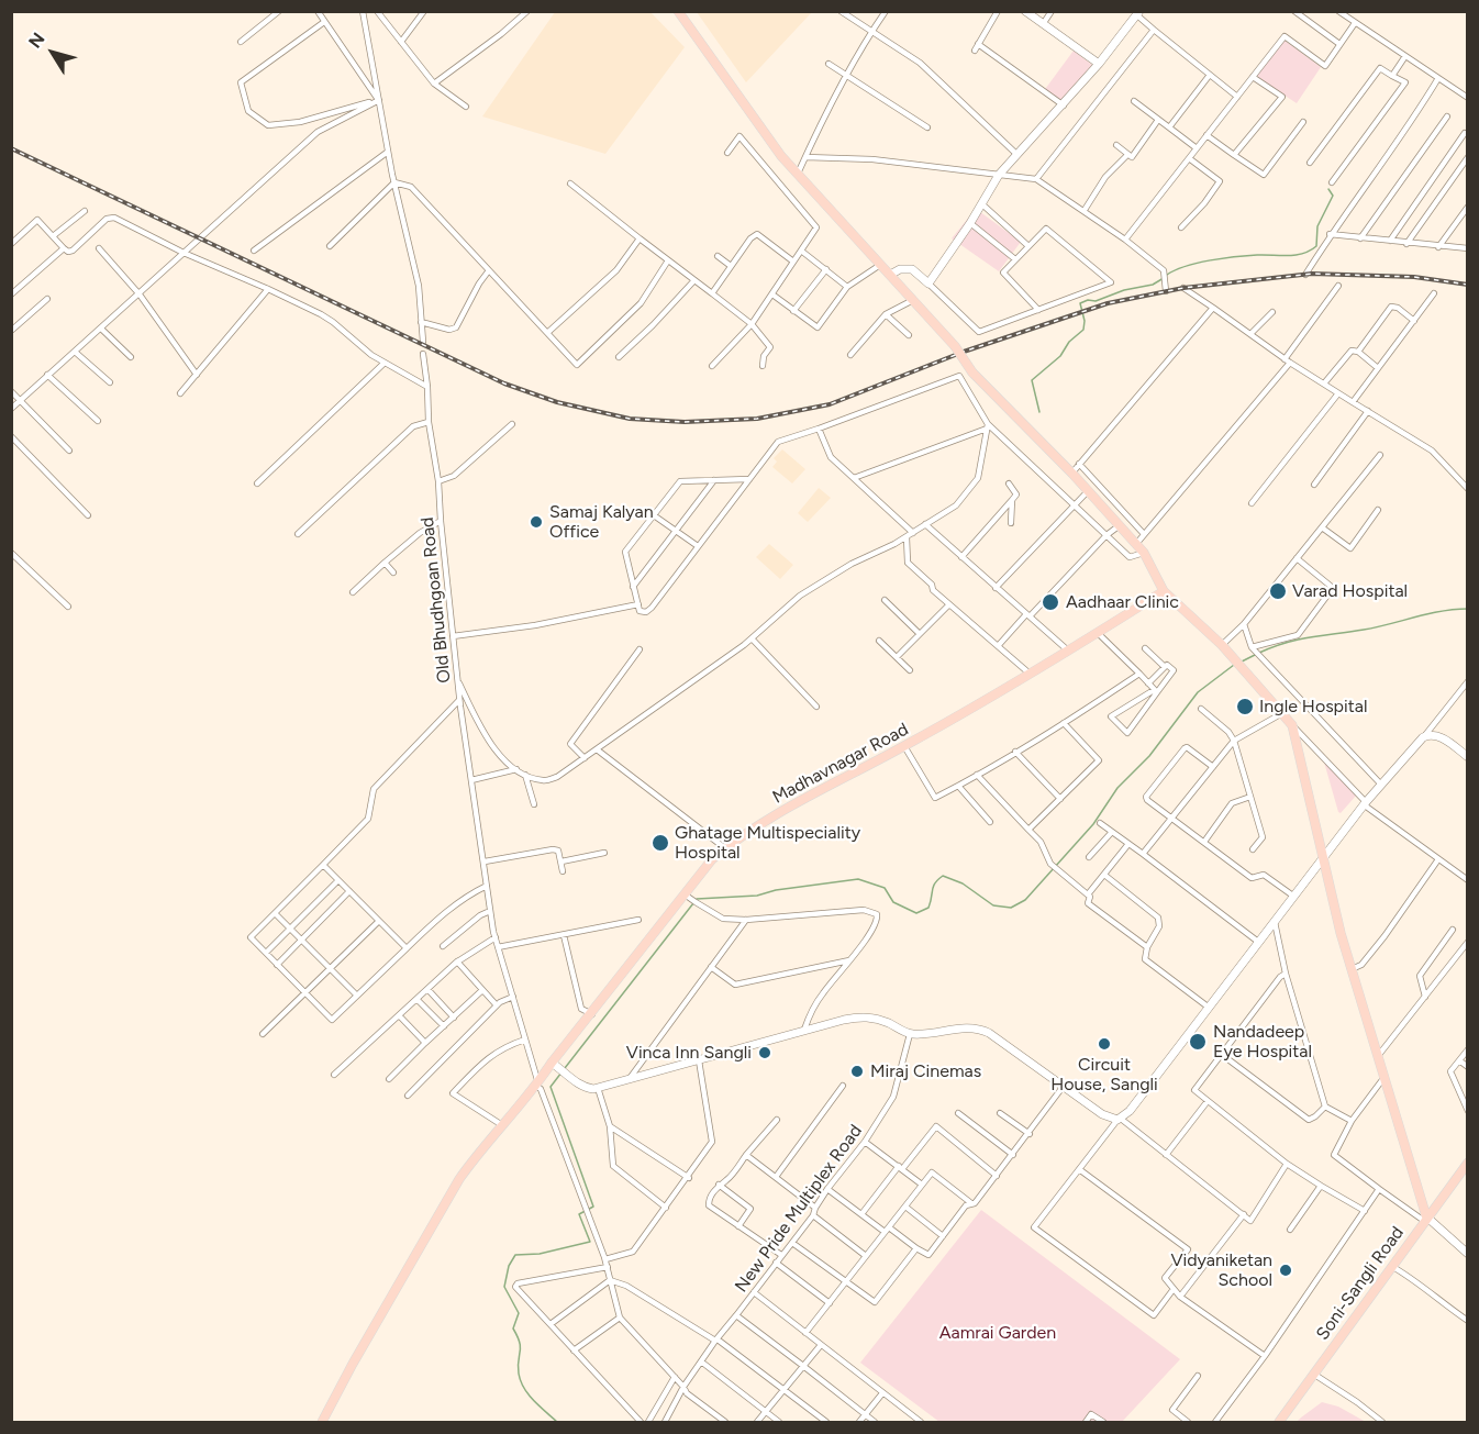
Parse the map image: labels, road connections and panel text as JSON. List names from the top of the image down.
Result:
{
  "streets": {
    "main road": ["Madhavnagar Road", "Soni-Sangli Road"],
    "street": ["Old Bhudhgoan Road", "New Pride Multiplex Road"]
  },
  "crossings": [
    ["Old Bhudhgoan Road", "Madhavnagar Road"]
  ],
  "parks": ["Aamrai Garden"],
  "places": [
    "Samaj Kalyan Office",
    "Varad Hospital",
    "Aadhaar Clinic",
    "Ingle Hospital",
    "Ghatage Multispeciality Hospital",
    "Nandadeep Eye Hospital",
    "Circuit House, Sangli",
    "Vinca Inn Sangli",
    "Miraj Cinemas",
    "Vidyaniketan School"
  ],
  "north": "top left"
}
